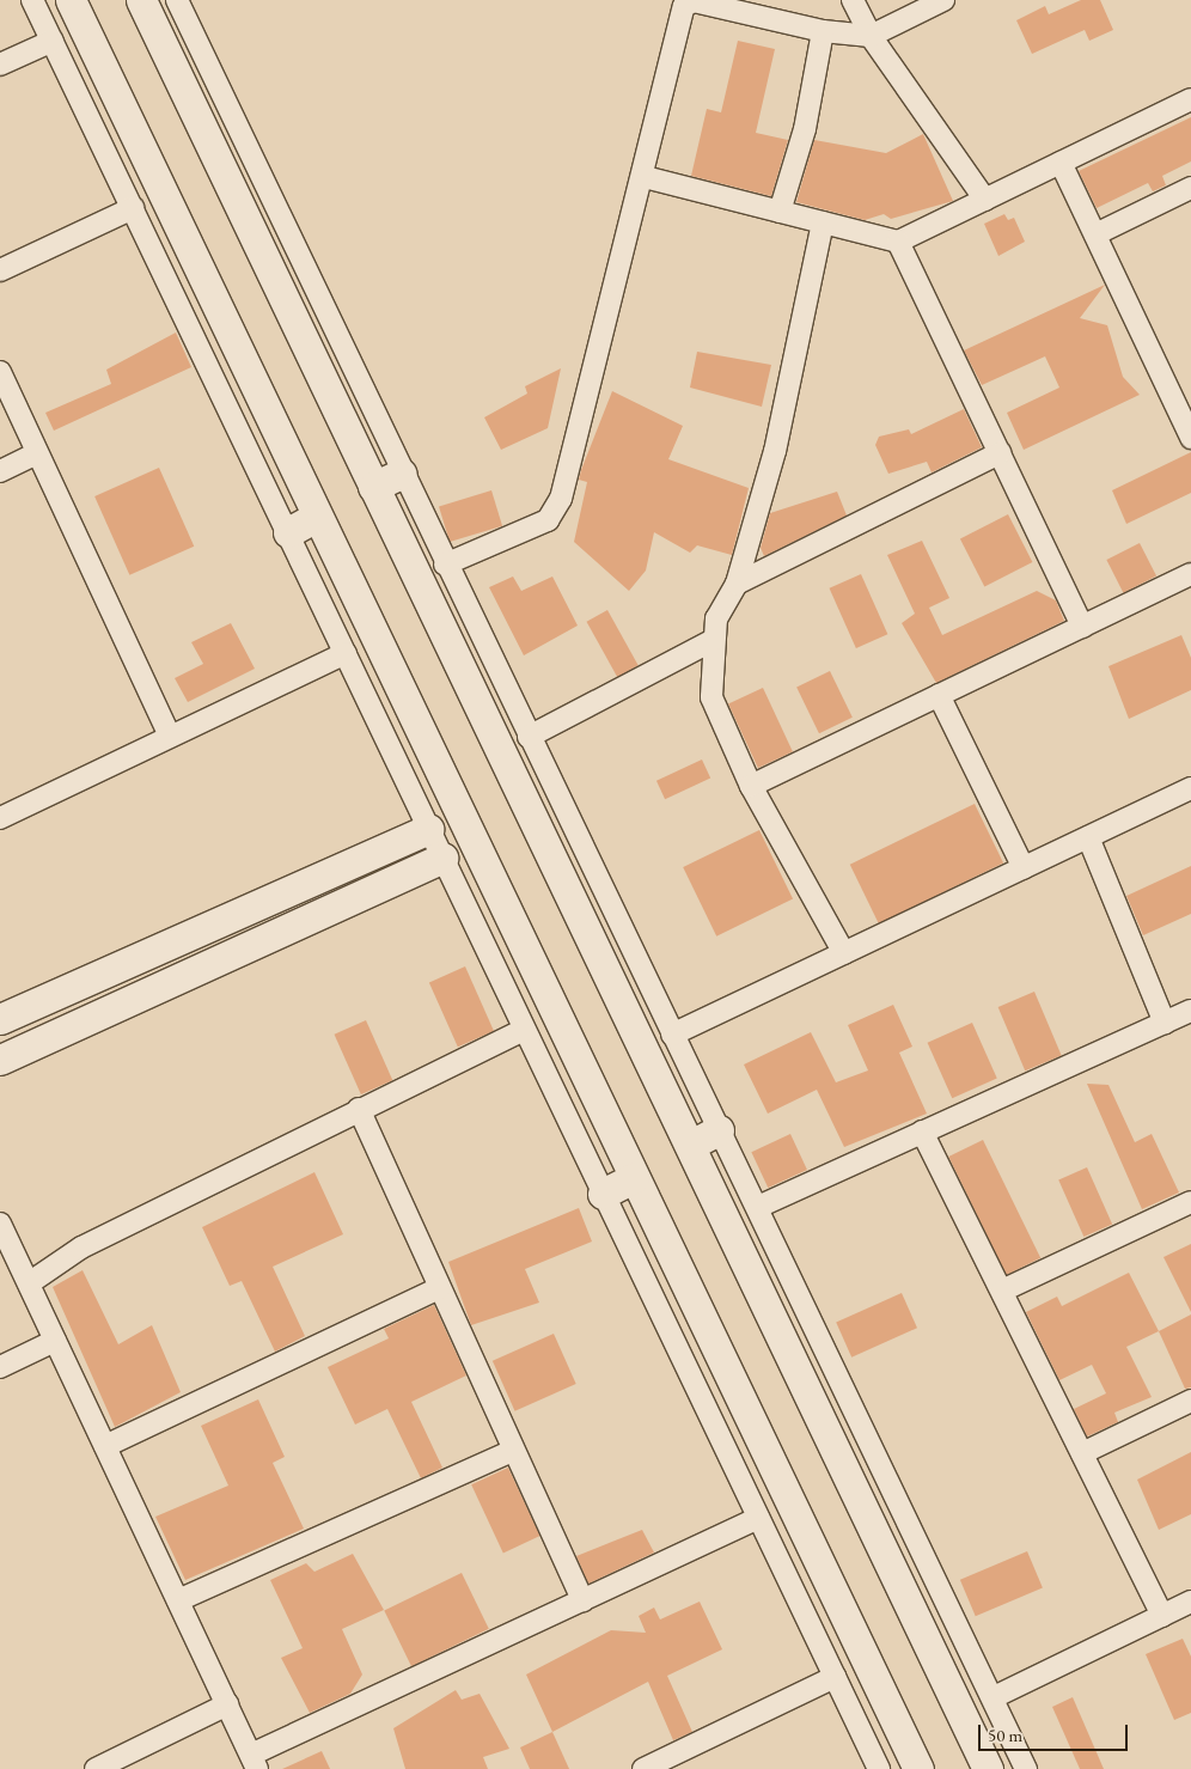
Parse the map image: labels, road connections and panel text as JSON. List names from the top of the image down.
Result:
{
  "scale_bar": "50 m"
}
